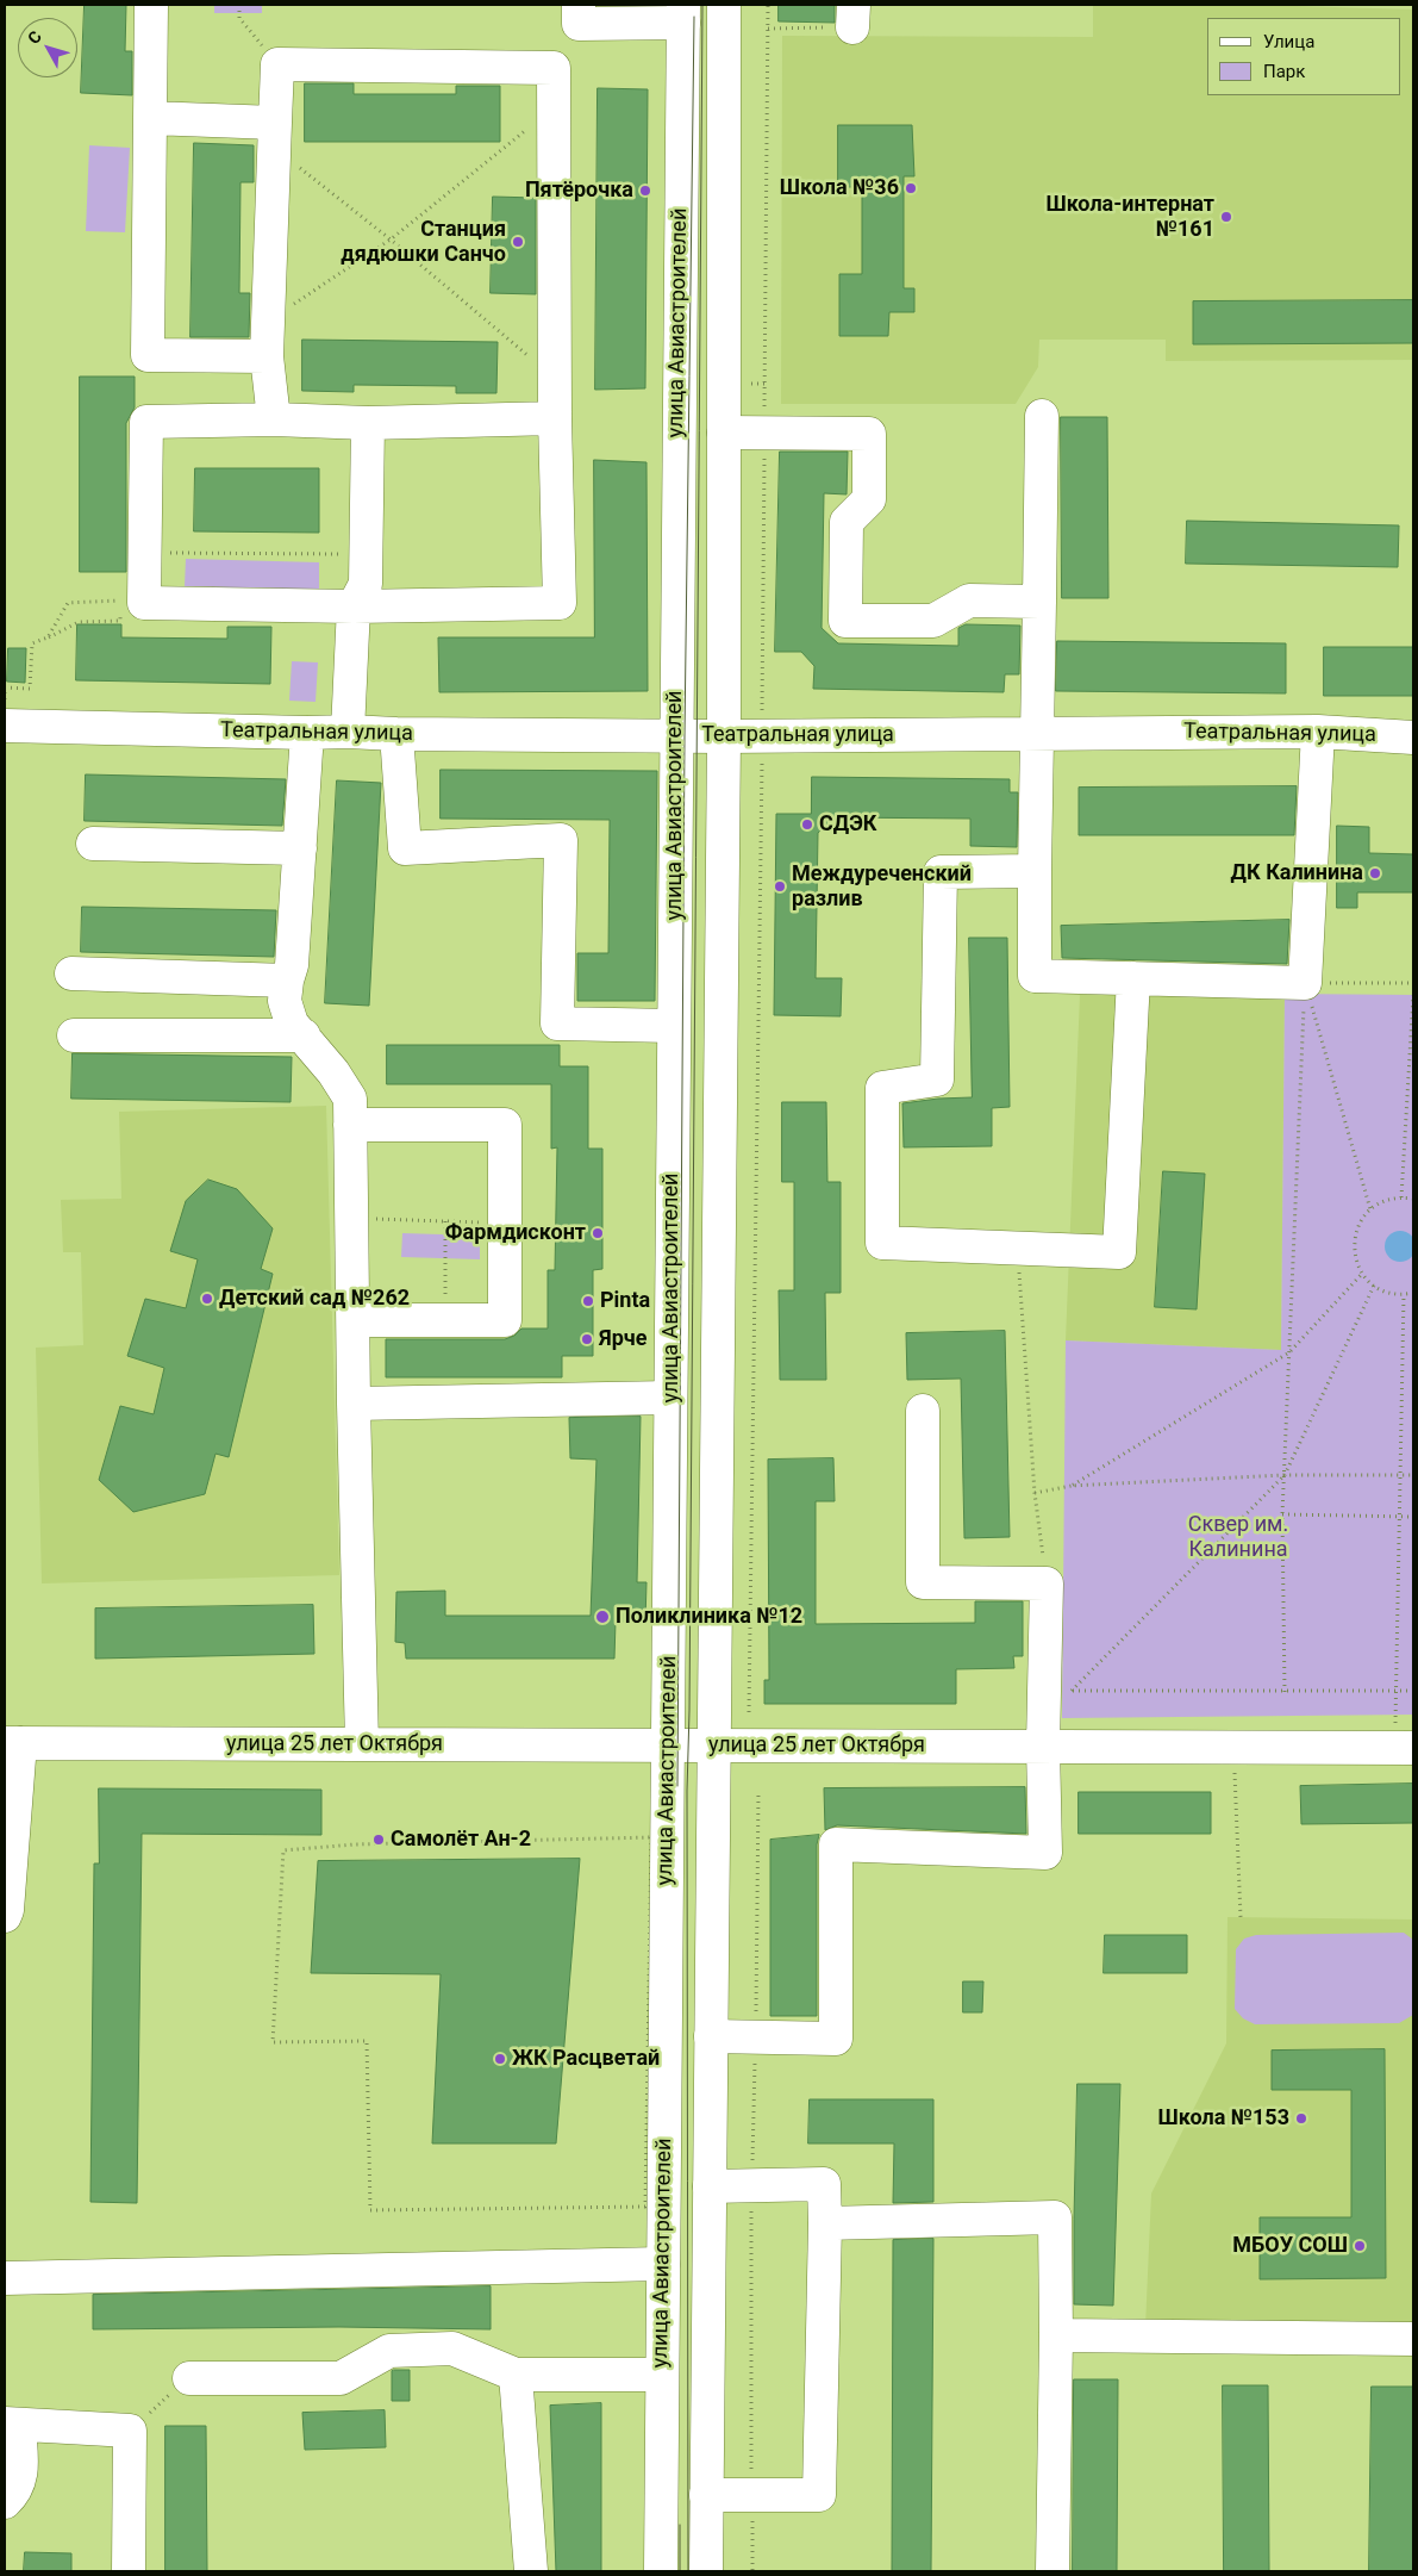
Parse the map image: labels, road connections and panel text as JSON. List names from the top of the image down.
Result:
{
  "streets": {
    "main road": ["улица Авиастроителей", "Театральная улица", "улица 25 лет Октября"]
  },
  "crossings": [
    ["улица Авиастроителей", "Театральная улица"],
    ["улица Авиастроителей", "улица 25 лет Октября"]
  ],
  "parks": ["Сквер им. Калинина"],
  "places": [
    "Школа №36",
    "Пятёрочка",
    "Школа-интернат №161",
    "Станция дядюшки Санчо",
    "СДЭК",
    "ДК Калинина",
    "Междуреченский разлив",
    "Фармдисконт",
    "Детский сад №262",
    "Pinta",
    "Ярче",
    "Поликлиника №12",
    "Самолёт Ан-2",
    "ЖК Расцветай",
    "Школа №153",
    "МБОУ СОШ"
  ],
  "legend": ["Улица", "Парк"],
  "north": "top left"
}
